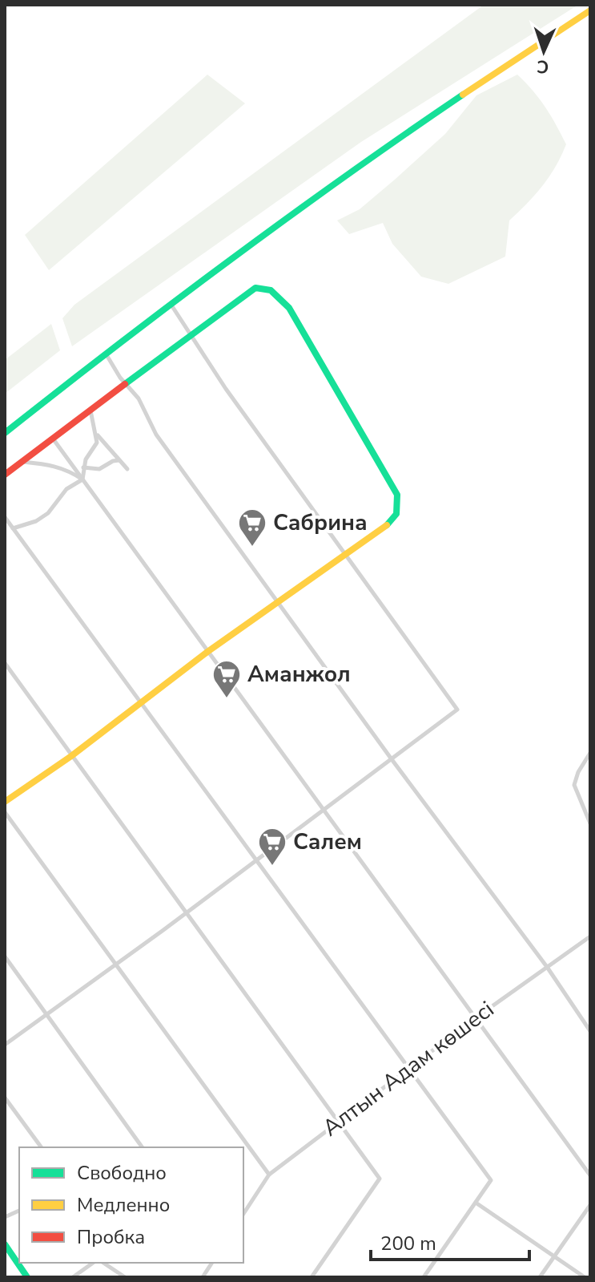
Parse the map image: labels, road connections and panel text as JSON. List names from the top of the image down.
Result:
{
  "streets": {
    "street": ["Алтын Адам көшесі"]
  },
  "places": {
    "supermarket": ["Сабрина", "Аманжол", "Салем"]
  },
  "legend": ["Свободно", "Медленно", "Пробка"],
  "scale_bar": "200 m",
  "north": "bottom"
}
